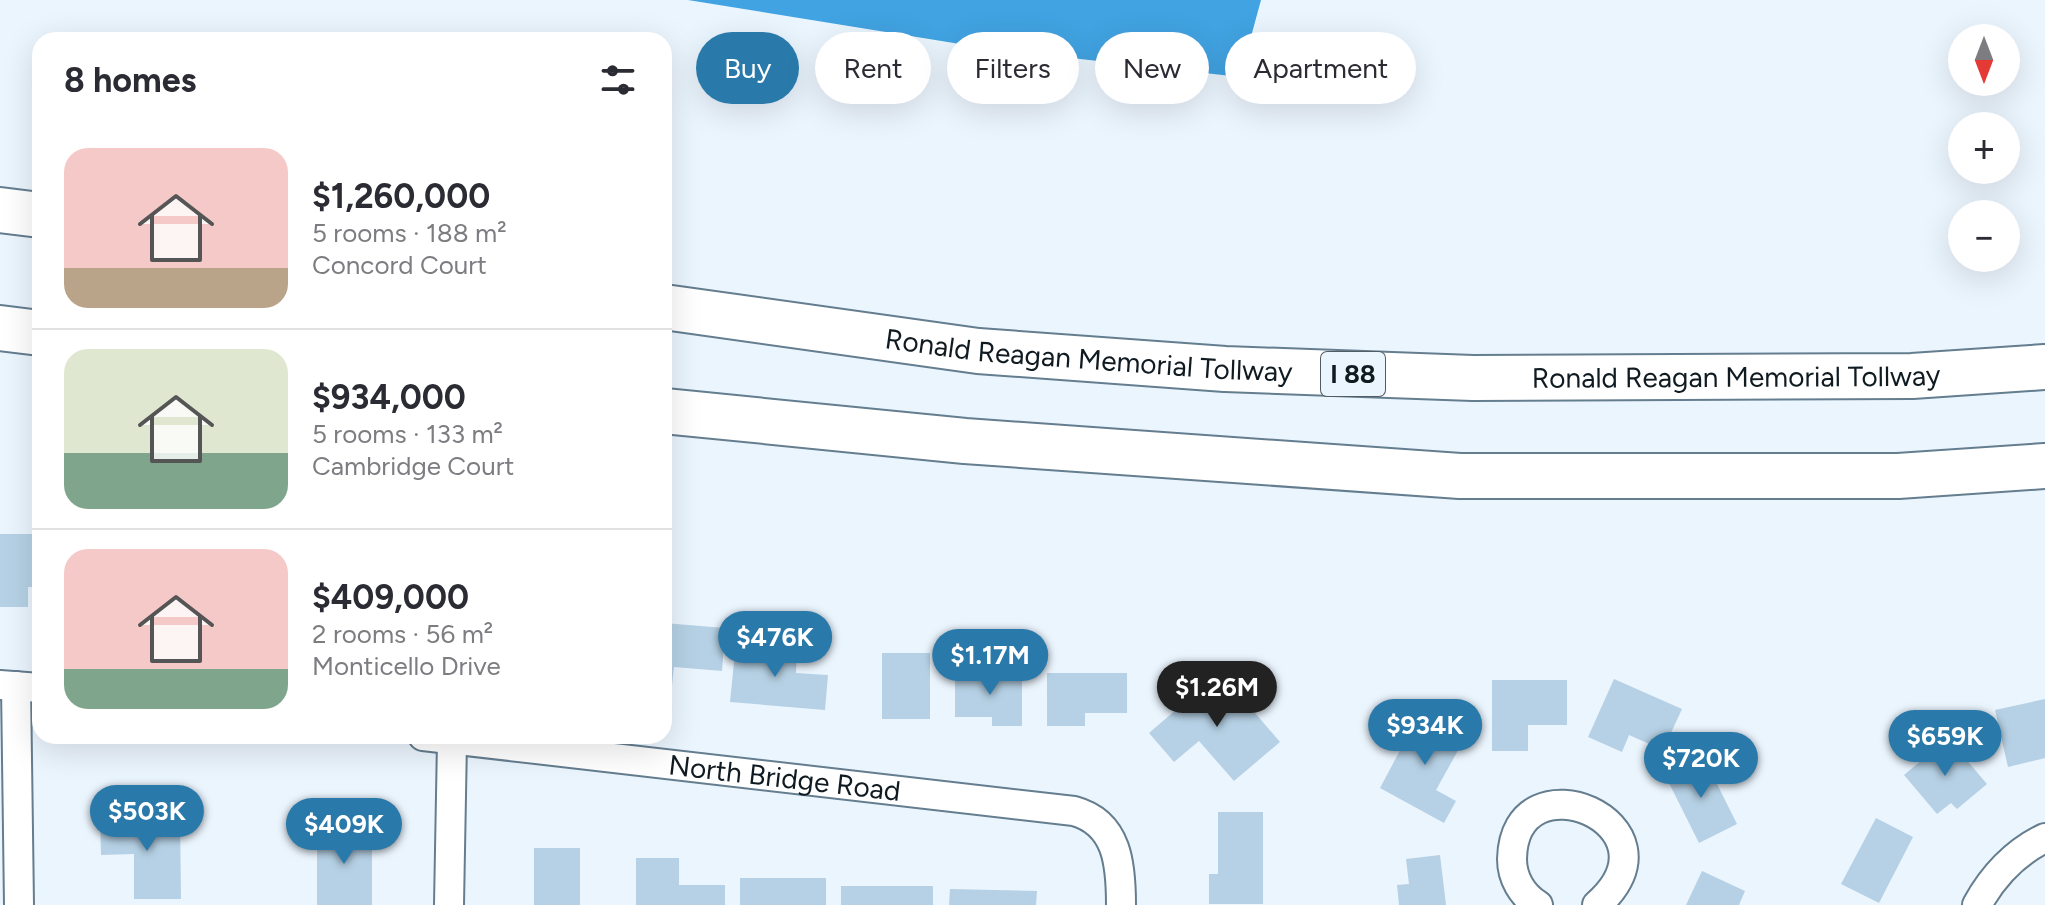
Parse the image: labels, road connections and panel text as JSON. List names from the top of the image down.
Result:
{
  "streets": {
    "highway": ["Ronald Reagan Memorial Tollway", "I 88"],
    "street": ["North Bridge Road"]
  },
  "north": "bottom",
  "page": {
    "map_buttons": ["+", "−"],
    "chip": [
      "Buy",
      "Rent",
      "Filters",
      "New",
      "Apartment"
    ],
    "heading": "8 homes",
    "list": [
      {
        "name": "$1,260,000",
        "note": "5 rooms · 188 m² · Concord Court"
      },
      {
        "name": "$934,000",
        "note": "5 rooms · 133 m² · Cambridge Court"
      },
      {
        "name": "$409,000",
        "note": "2 rooms · 56 m² · Monticello Drive"
      }
    ],
    "price": [
      "$476K",
      "$1.17M",
      "$1.26M",
      "$934K",
      "$659K",
      "$720K",
      "$503K",
      "$409K"
    ]
  }
}
